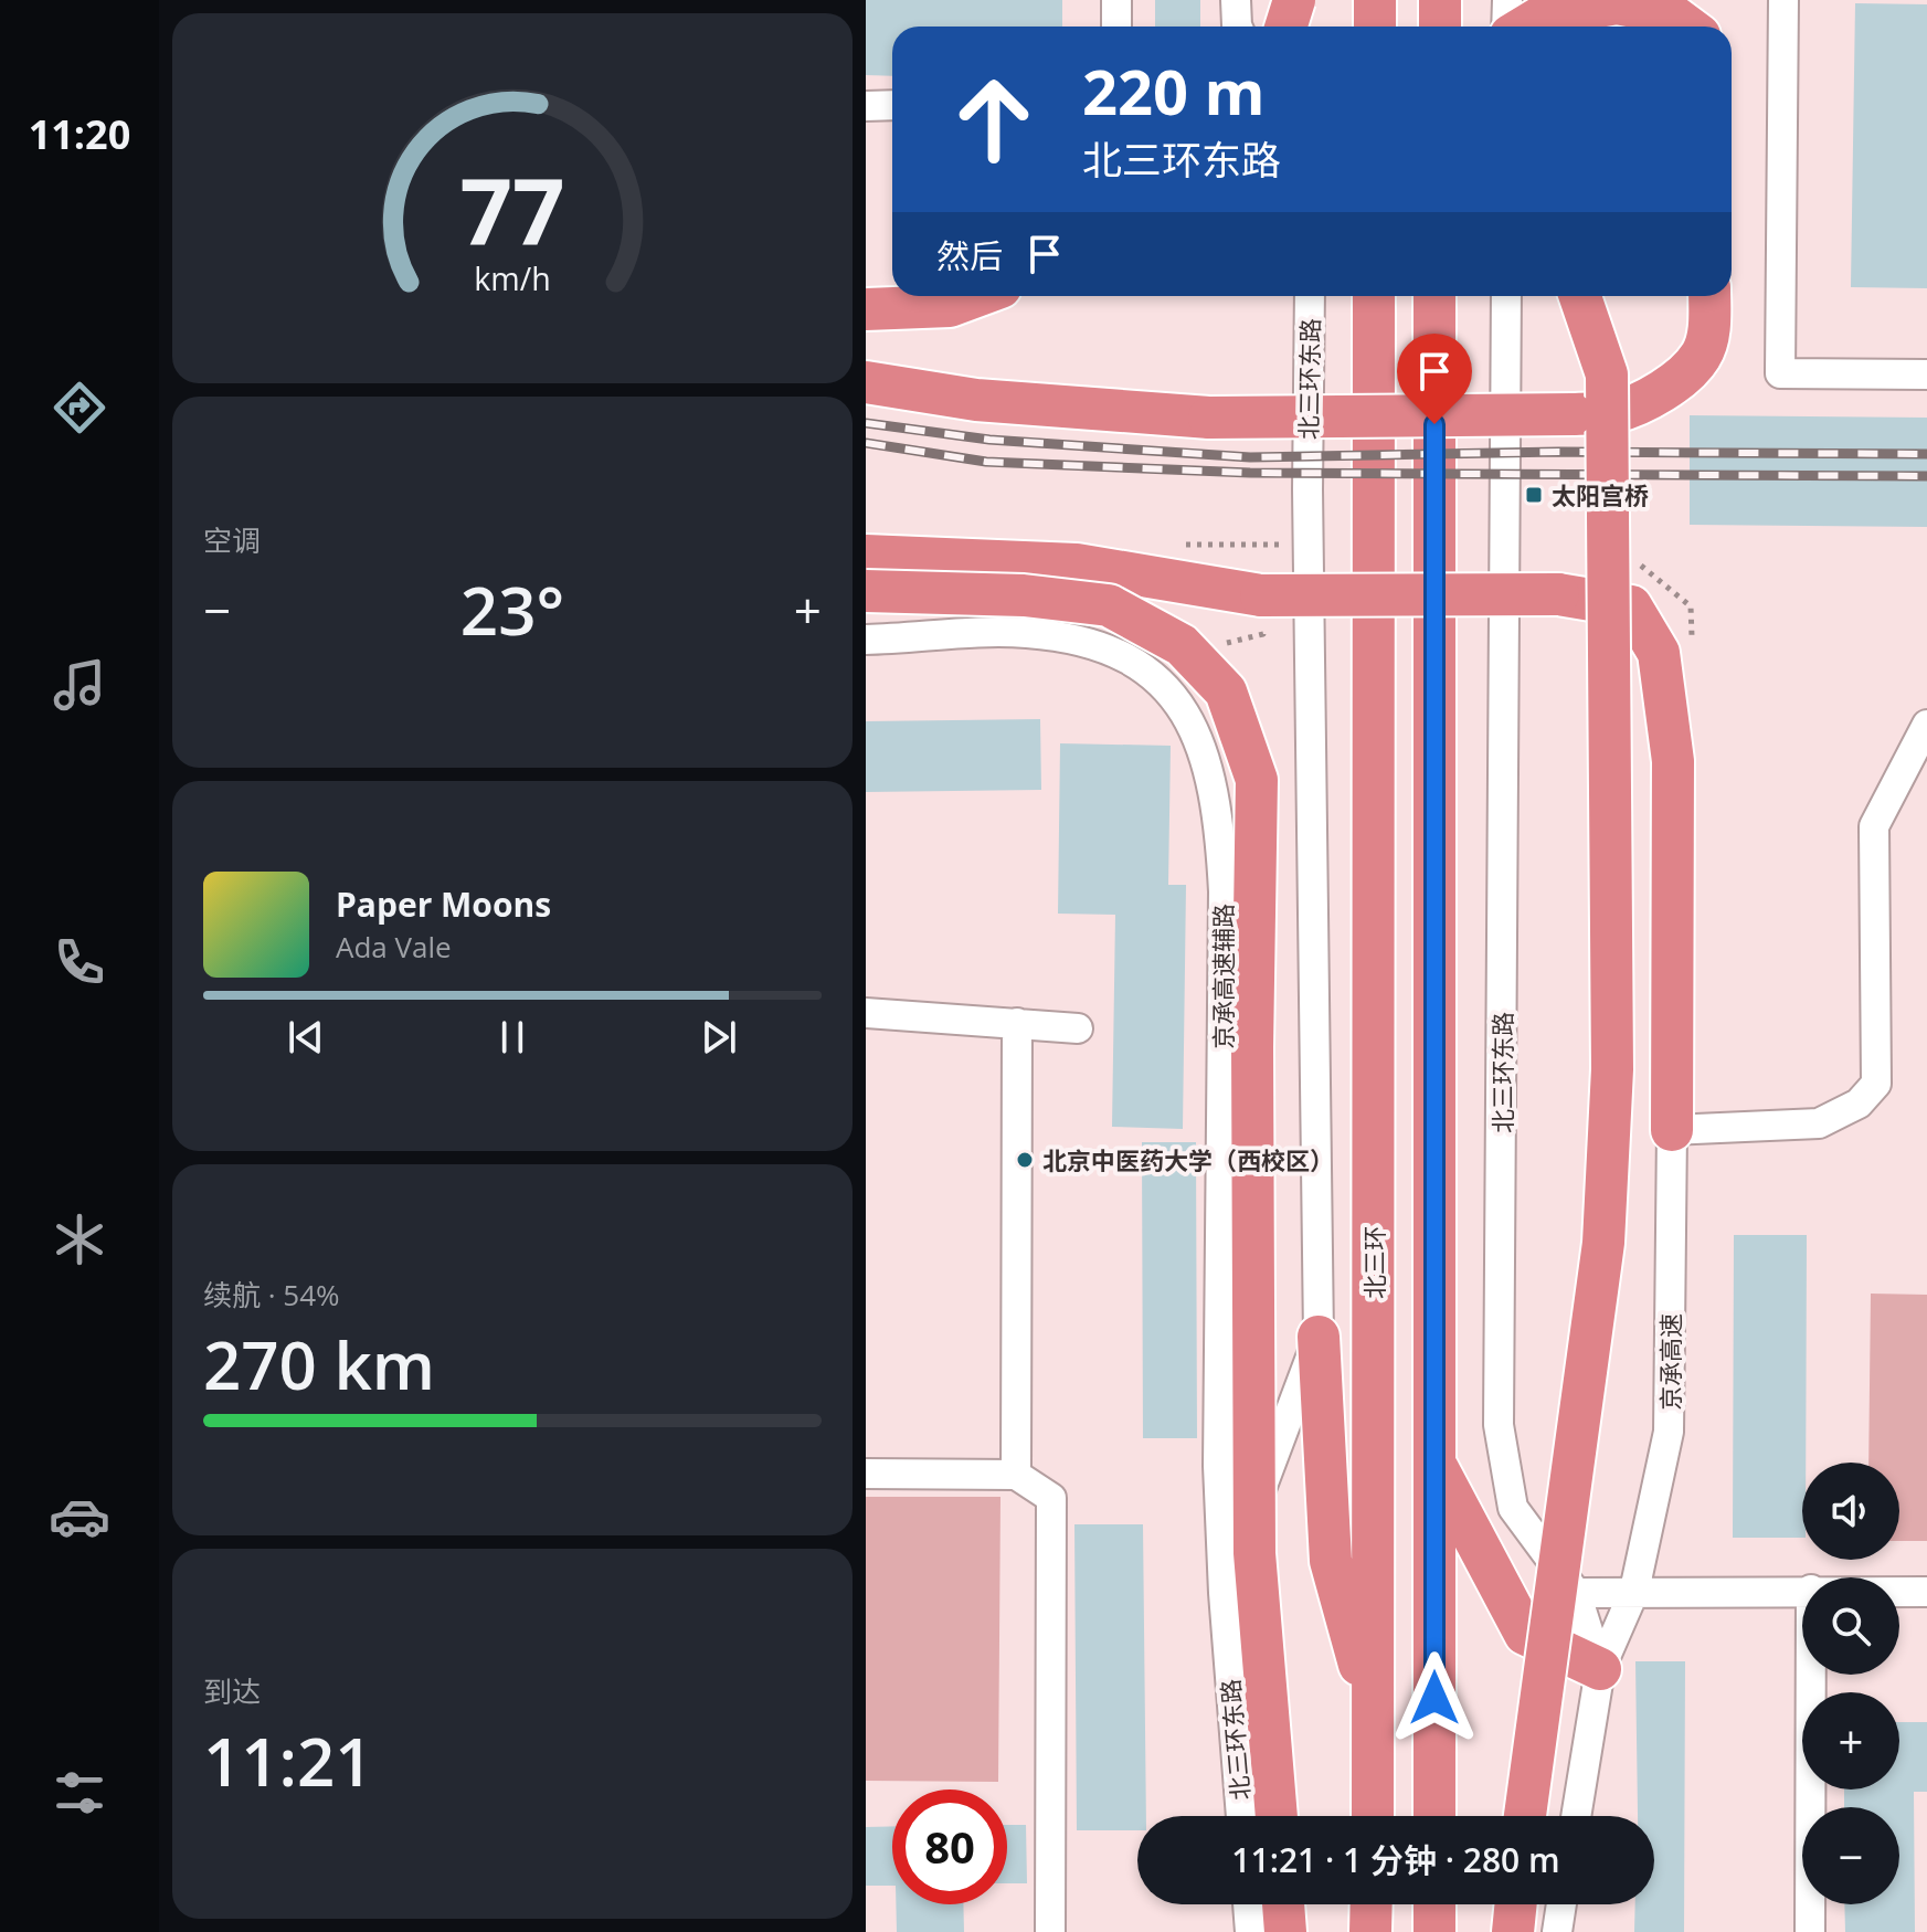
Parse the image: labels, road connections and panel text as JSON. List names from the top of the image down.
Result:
{
  "streets": {
    "highway": ["北三环"],
    "street": ["北三环东路", "京承高速辅路", "京承高速"]
  },
  "crossings": [
    ["北三环东路", "京承高速辅路"],
    ["北三环东路", "京承高速"]
  ],
  "places": {
    "transit": ["太阳宫桥"],
    "other": ["北京中医药大学（西校区）"]
  },
  "page": {
    "tabs": "11:20",
    "turn": ["220 m", "北三环东路"],
    "then": "然后",
    "tile": [
      "空调",
      ["续航 · 54%", "270 km"],
      ["到达", "11:21"]
    ],
    "heat": ["−", "23°", "+"],
    "song": ["Paper Moons", "Ada Vale"],
    "map_buttons": ["+", "−"],
    "limit": "80",
    "trip": "11:21 · 1 分钟 · 280 m",
    "gauge": ["77", "km/h"]
  }
}
